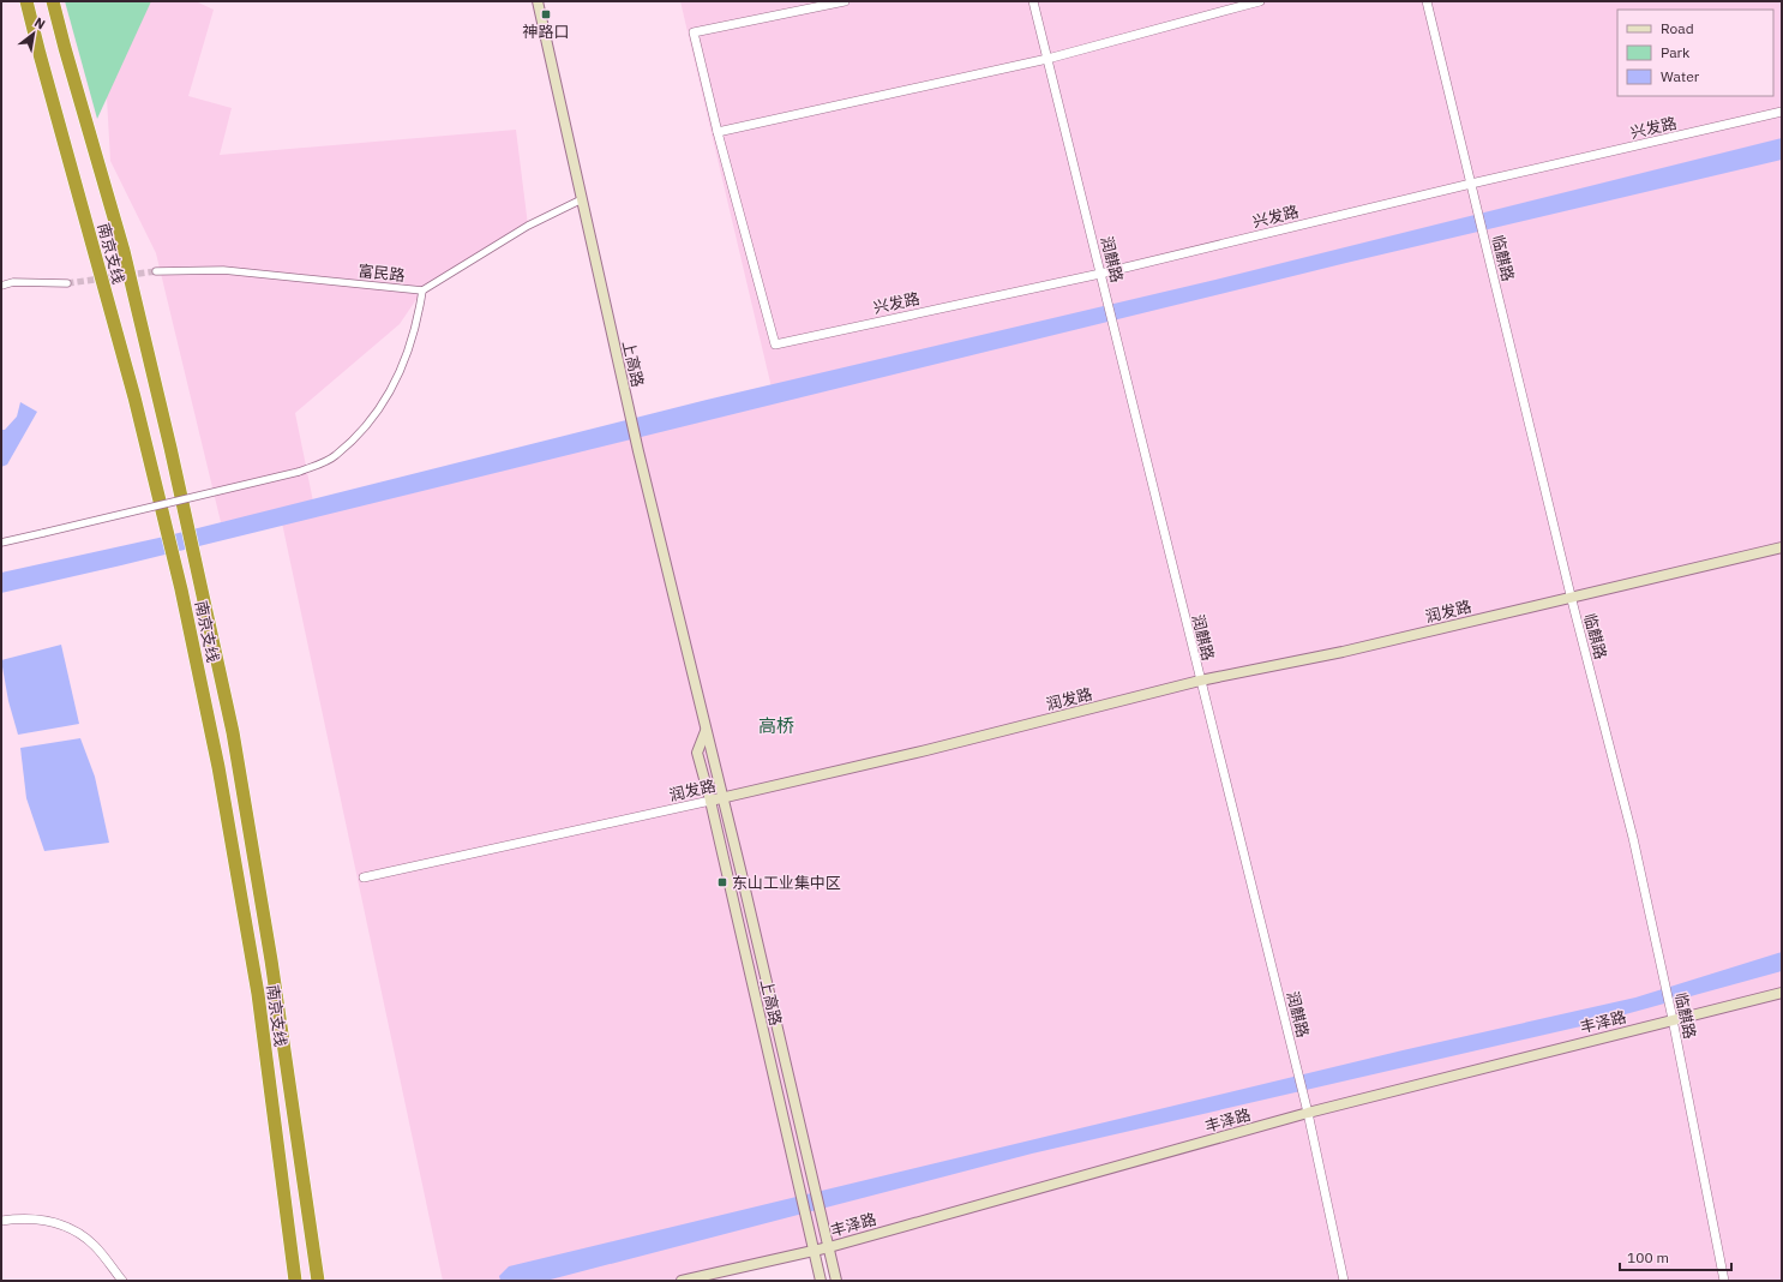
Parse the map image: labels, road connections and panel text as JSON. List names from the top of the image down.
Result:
{
  "streets": {
    "highway": ["南京支线"],
    "main road": ["上高路", "润发路", "丰泽路"],
    "street": [
      "兴发路",
      "临麒路",
      "润麒路",
      "富民路"
    ]
  },
  "crossings": [
    ["兴发路", "临麒路"],
    ["兴发路", "润麒路"],
    ["临麒路", "润发路"],
    ["临麒路", "丰泽路"],
    ["润麒路", "润发路"],
    ["润麒路", "丰泽路"],
    ["富民路", "上高路"],
    ["上高路", "润发路"],
    ["上高路", "丰泽路"]
  ],
  "districts": ["高桥"],
  "places": {
    "transit": ["神路口", "东山工业集中区"]
  },
  "legend": ["Road", "Park", "Water"],
  "scale_bar": "100 m",
  "north": "top right"
}
